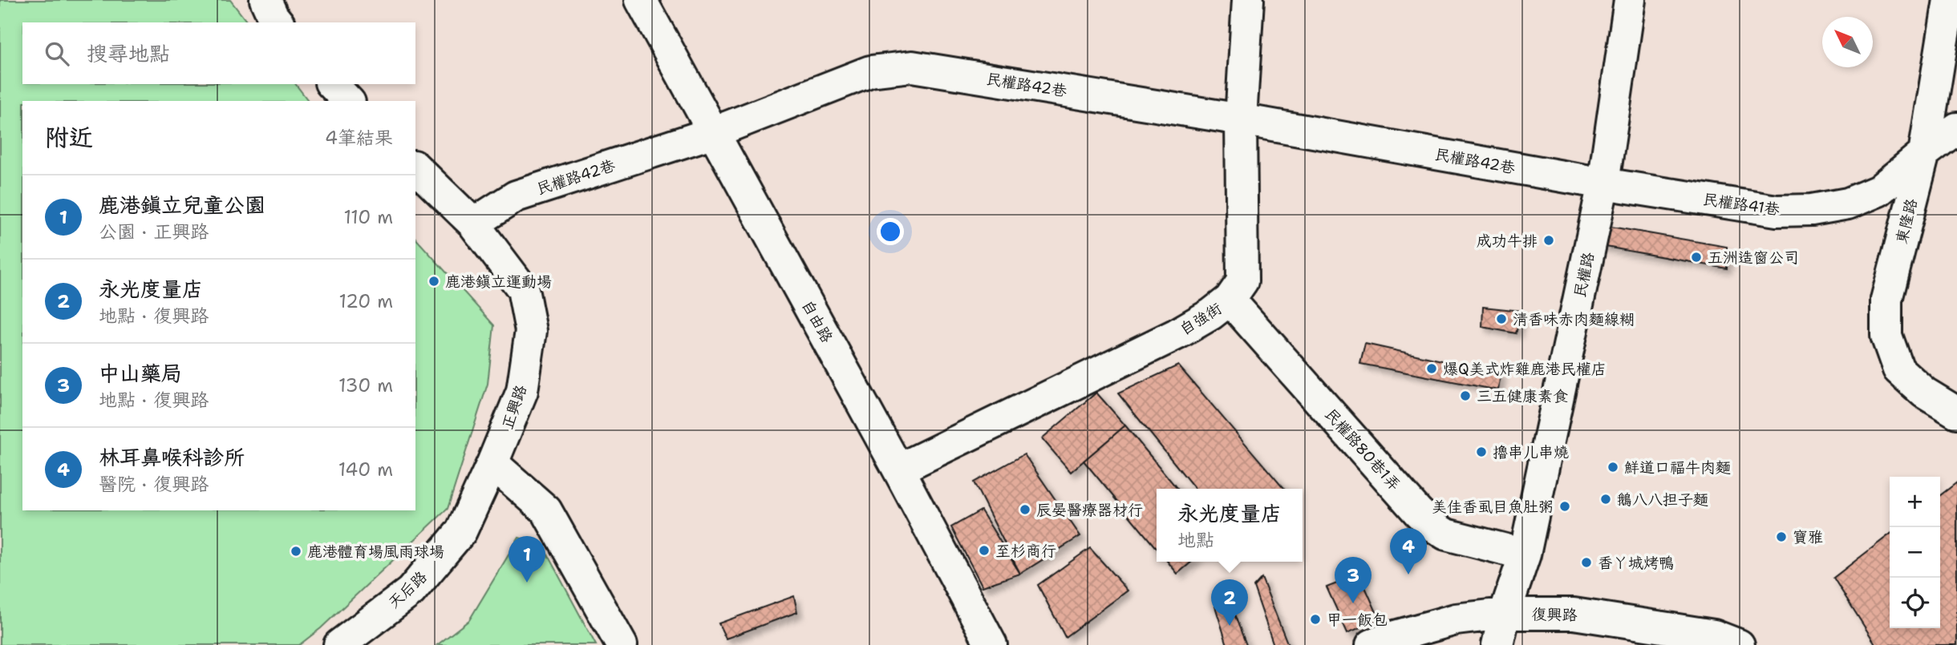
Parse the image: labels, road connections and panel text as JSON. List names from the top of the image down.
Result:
{
  "streets": {
    "street": [
      "民權路42巷",
      "民權路41巷",
      "東隆路",
      "民權路",
      "自強街",
      "自由路",
      "正興路",
      "民權路80巷1弄",
      "天后路",
      "復興路"
    ]
  },
  "crossings": [
    ["民權路42巷", "民權路41巷"],
    ["民權路42巷", "民權路"],
    ["民權路42巷", "自強街"],
    ["民權路42巷", "自由路"],
    ["民權路42巷", "正興路"],
    ["民權路41巷", "東隆路"],
    ["民權路41巷", "民權路"],
    ["民權路", "民權路80巷1弄"],
    ["民權路", "復興路"],
    ["自強街", "自由路"],
    ["自強街", "民權路80巷1弄"],
    ["正興路", "天后路"]
  ],
  "places": [
    "成功牛排",
    "五洲造窗公司",
    "鹿港鎮立運動場",
    "清香味赤肉麵線糊",
    "爆Q美式炸雞鹿港民權店",
    "三五健康素食",
    "擼串儿串燒",
    "鮮道口福牛肉麵",
    "鵝八八担子麵",
    "美佳香虱目魚肚粥",
    "辰晏醫療器材行",
    "寶雅",
    "至杉商行",
    "鹿港體育場風雨球場",
    "香ㄚ城烤鴨",
    "甲一飯包"
  ],
  "north": "top left",
  "page": {
    "search": "搜尋地點",
    "heading": ["附近", "4筆結果"],
    "list": [
      {
        "mark": "1",
        "name": "鹿港鎮立兒童公園",
        "note": "公園 · 正興路",
        "value": "110 m"
      },
      {
        "mark": "2",
        "name": "永光度量店",
        "note": "地點 · 復興路",
        "value": "120 m"
      },
      {
        "mark": "3",
        "name": "中山藥局",
        "note": "地點 · 復興路",
        "value": "130 m"
      },
      {
        "mark": "4",
        "name": "林耳鼻喉科診所",
        "note": "醫院 · 復興路",
        "value": "140 m"
      }
    ],
    "map_buttons": ["+", "−"],
    "popup": ["永光度量店", "地點"],
    "pins": [
      "4",
      "1",
      "3",
      "2"
    ]
  }
}
